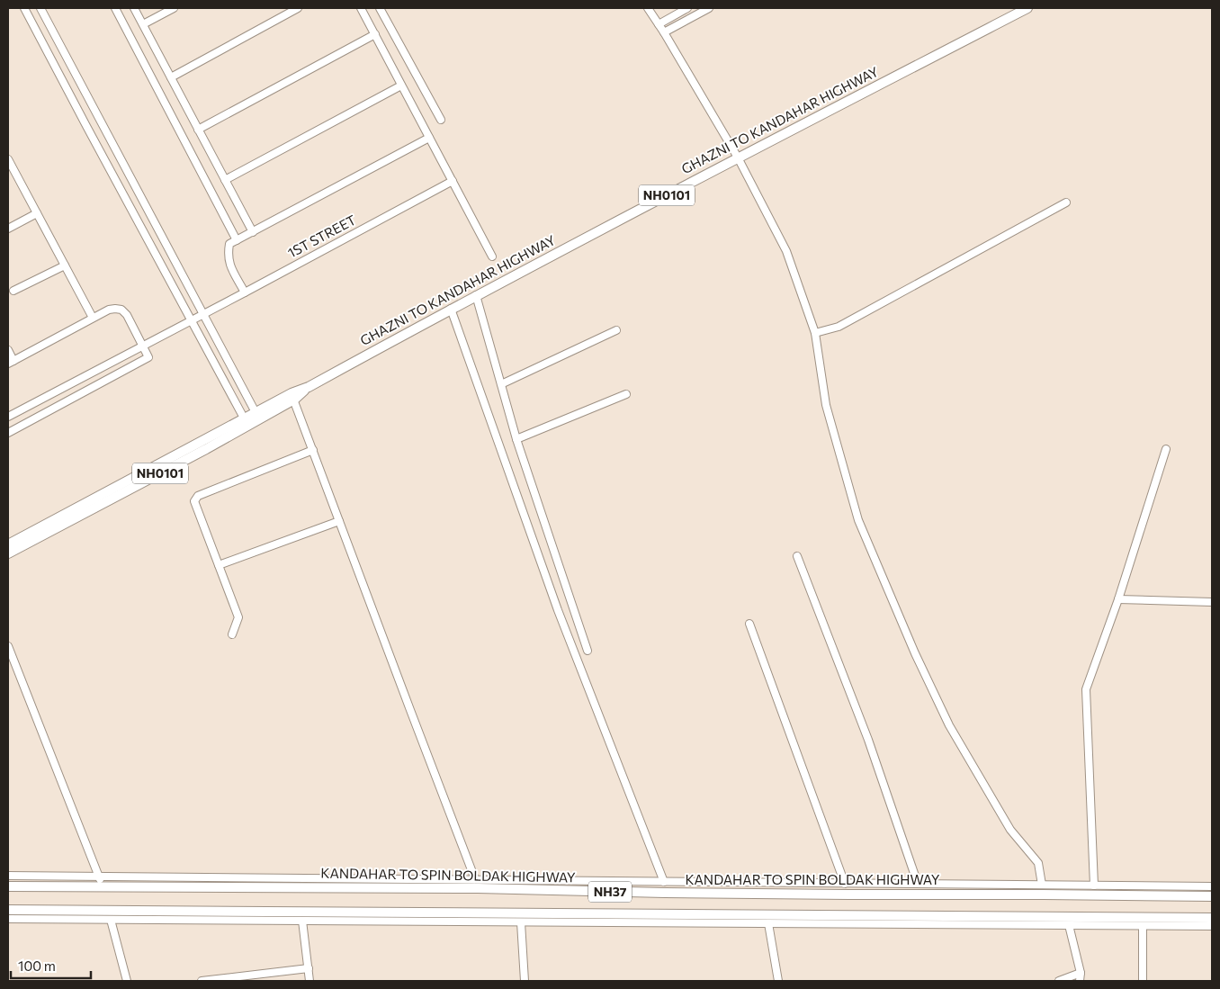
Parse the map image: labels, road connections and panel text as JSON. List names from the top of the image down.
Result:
{
  "streets": {
    "highway": [
      "GHAZNI TO KANDAHAR HIGHWAY",
      "NH0101",
      "KANDAHAR TO SPIN BOLDAK HIGHWAY",
      "NH37"
    ],
    "street": ["1ST STREET"]
  },
  "scale_bar": "100 m"
}
